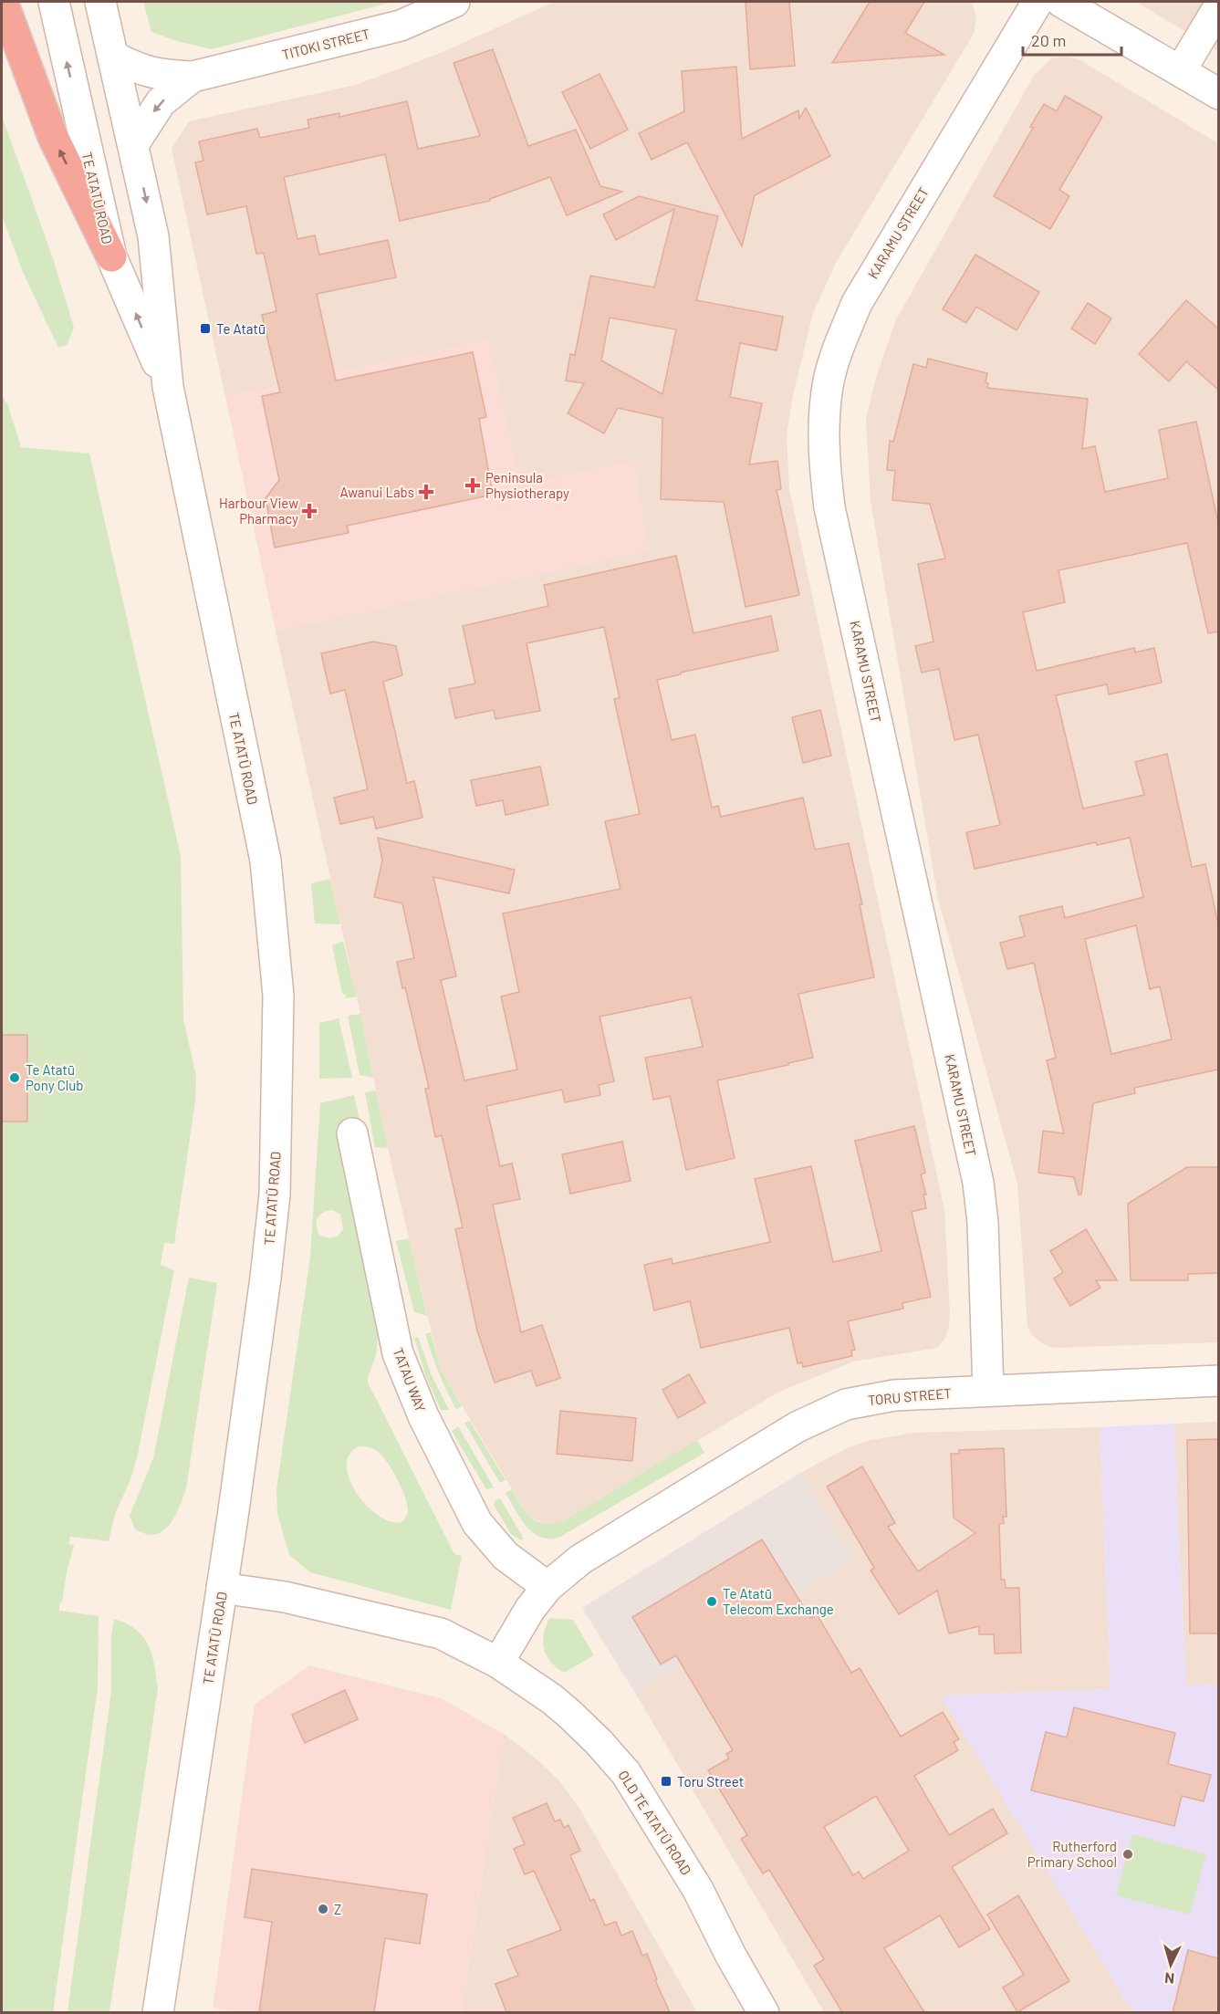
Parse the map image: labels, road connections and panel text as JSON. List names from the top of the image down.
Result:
{
  "streets": {
    "street": [
      "TITOKI STREET",
      "TE ATATŪ ROAD",
      "KARAMU STREET",
      "TATAU WAY",
      "TORU STREET",
      "OLD TE ATATŪ ROAD"
    ]
  },
  "crossings": [
    ["TITOKI STREET", "TE ATATŪ ROAD"],
    ["TE ATATŪ ROAD", "OLD TE ATATŪ ROAD"],
    ["KARAMU STREET", "TORU STREET"],
    ["TATAU WAY", "TORU STREET"],
    ["TORU STREET", "OLD TE ATATŪ ROAD"]
  ],
  "places": {
    "transit": ["Te Atatū", "Toru Street"],
    "health": ["Peninsula Physiotherapy", "Awanui Labs", "Harbour View Pharmacy"],
    "other": [
      "Te Atatū Pony Club",
      "Te Atatū Telecom Exchange",
      "Rutherford Primary School",
      "Z"
    ]
  },
  "scale_bar": "20 m",
  "north": "bottom"
}
